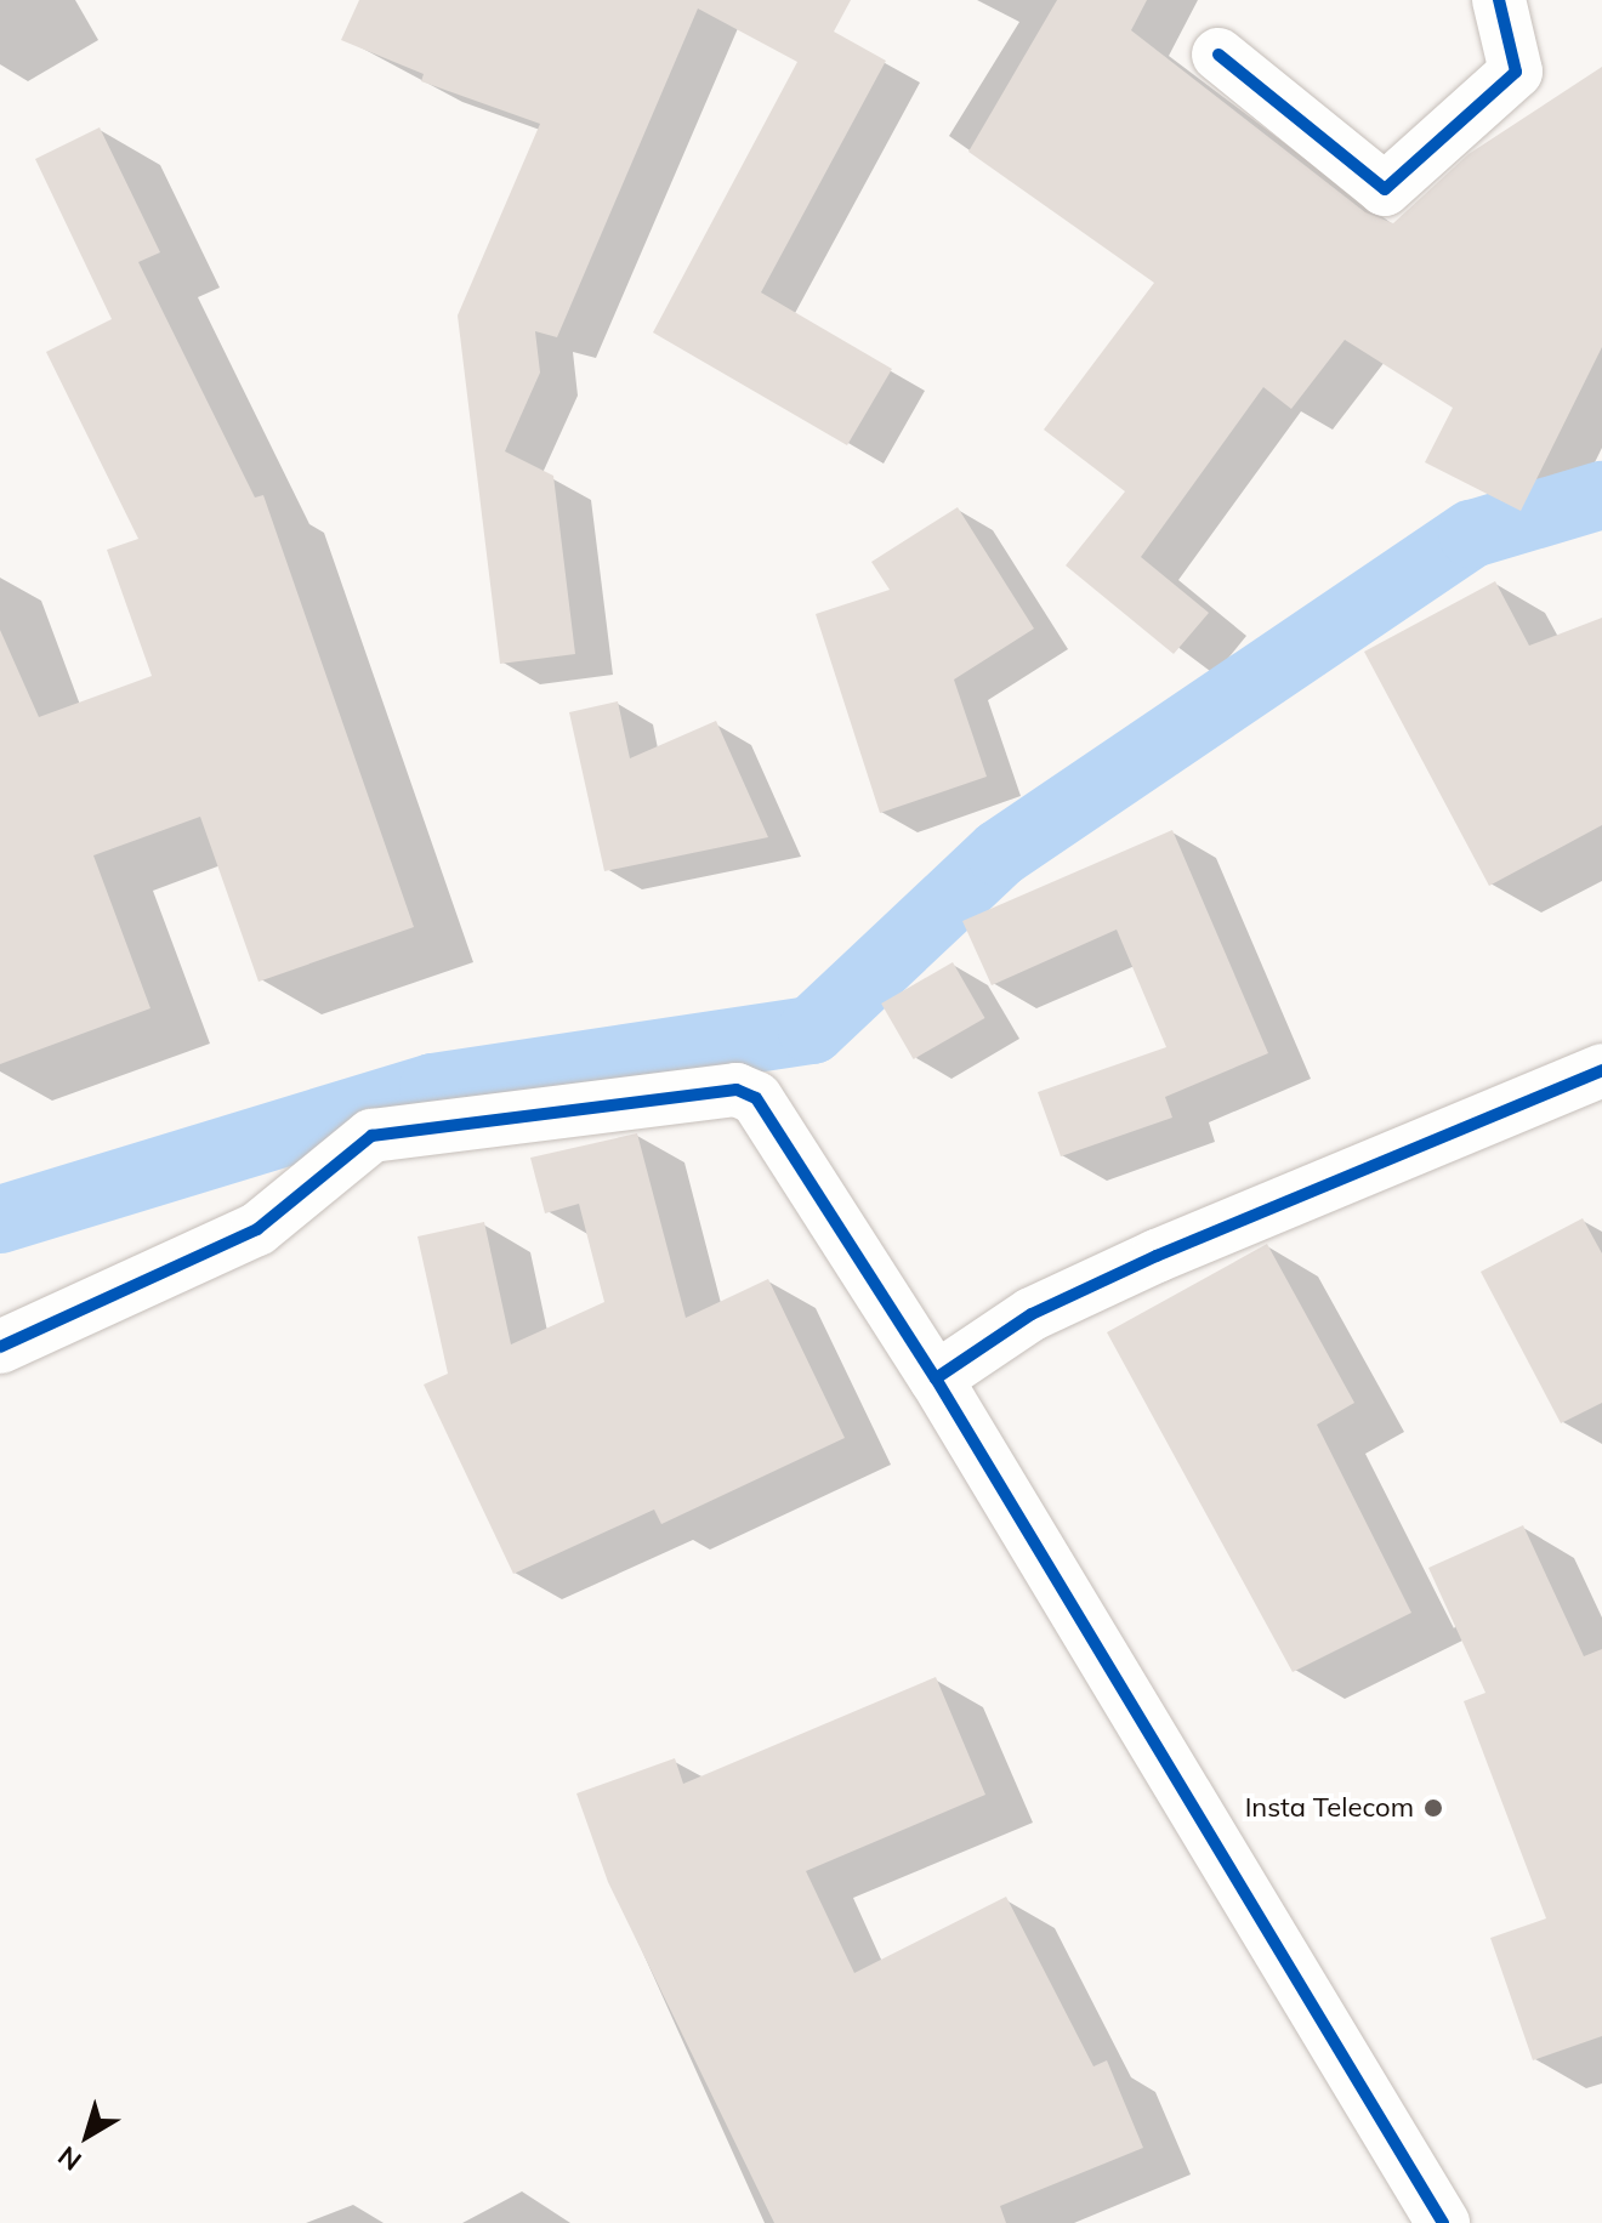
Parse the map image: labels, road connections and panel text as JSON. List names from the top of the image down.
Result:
{
  "places": ["Insta Telecom"],
  "north": "bottom left"
}
